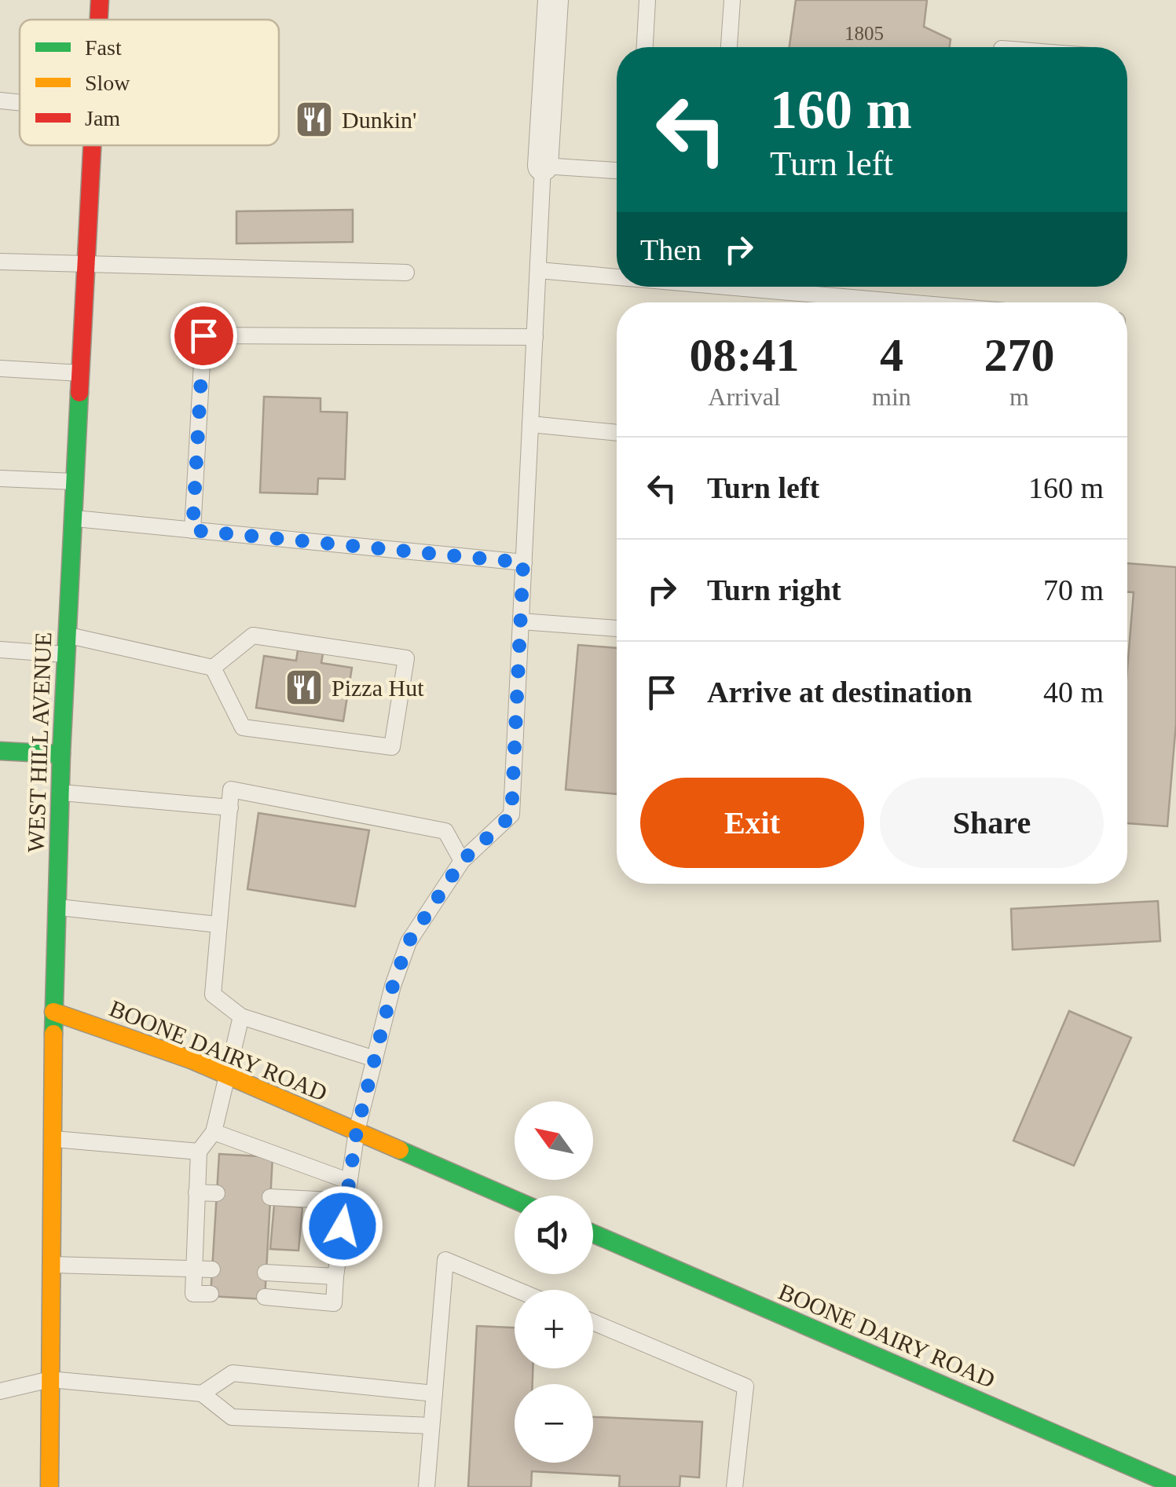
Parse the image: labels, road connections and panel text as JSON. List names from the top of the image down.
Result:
{
  "streets": {
    "main road": ["WEST HILL AVENUE", "BOONE DAIRY ROAD"]
  },
  "crossings": [
    ["WEST HILL AVENUE", "BOONE DAIRY ROAD"]
  ],
  "places": {
    "restaurant": ["Dunkin'", "Pizza Hut"]
  },
  "house_numbers": ["1805"],
  "legend": ["Fast", "Slow", "Jam"],
  "north": "top left",
  "page": {
    "turn": ["160 m", "Turn left"],
    "then": "Then",
    "eta": [
      "08:41",
      "Arrival",
      "4",
      "min",
      "270",
      "m"
    ],
    "list": [
      {
        "name": "Turn left",
        "value": "160 m"
      },
      {
        "name": "Turn right",
        "value": "70 m"
      },
      {
        "name": "Arrive at destination",
        "value": "40 m"
      }
    ],
    "buttons": ["Exit", "Share"],
    "map_buttons": ["+", "−"]
  }
}
